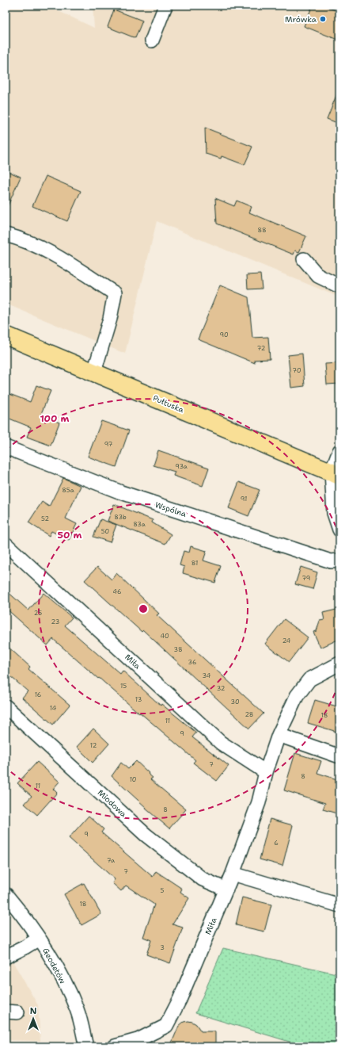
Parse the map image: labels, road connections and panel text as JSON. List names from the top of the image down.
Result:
{
  "streets": {
    "main road": ["Pułtuska"],
    "street": [
      "Wspólna",
      "Miła",
      "Miodowa",
      "Geodetów"
    ]
  },
  "crossings": [
    ["Miła", "Miodowa"]
  ],
  "places": ["Mrówka"],
  "house_numbers": [
    "88",
    "90",
    "72",
    "70",
    "97",
    "93a",
    "85a",
    "91",
    "83b",
    "52",
    "83a",
    "50",
    "81",
    "79",
    "46",
    "25",
    "23",
    "40",
    "24",
    "38",
    "36",
    "34",
    "15",
    "32",
    "16",
    "13",
    "30",
    "14",
    "28",
    "18",
    "11",
    "9",
    "12",
    "7",
    "8",
    "10",
    "11",
    "8",
    "9",
    "6",
    "7a",
    "7",
    "5",
    "18",
    "3"
  ],
  "north": "top",
  "rings": ["100 m", "50 m"]
}
